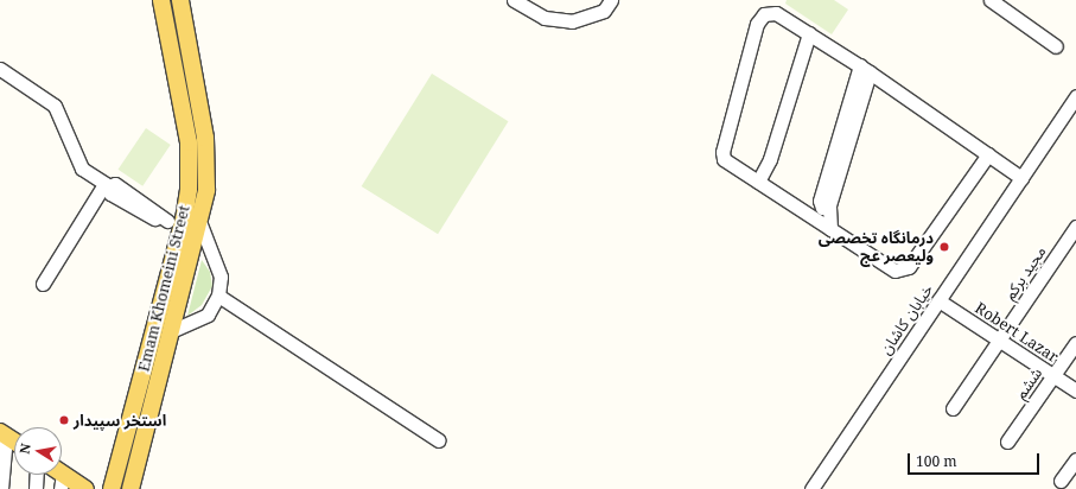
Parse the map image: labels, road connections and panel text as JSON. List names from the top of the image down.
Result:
{
  "streets": {
    "main road": ["Emam Khomeini Street"],
    "street": [
      "مجید برکم",
      "خیابان کاشان",
      "Robert Lazar",
      "ششم"
    ]
  },
  "crossings": [
    ["مجید برکم", "Robert Lazar"],
    ["خیابان کاشان", "Robert Lazar"],
    ["Robert Lazar", "ششم"]
  ],
  "places": ["درمانگاه تخصصی ولیعصر عج", "استخر سپیدار"],
  "scale_bar": "100 m",
  "north": "left"
}
